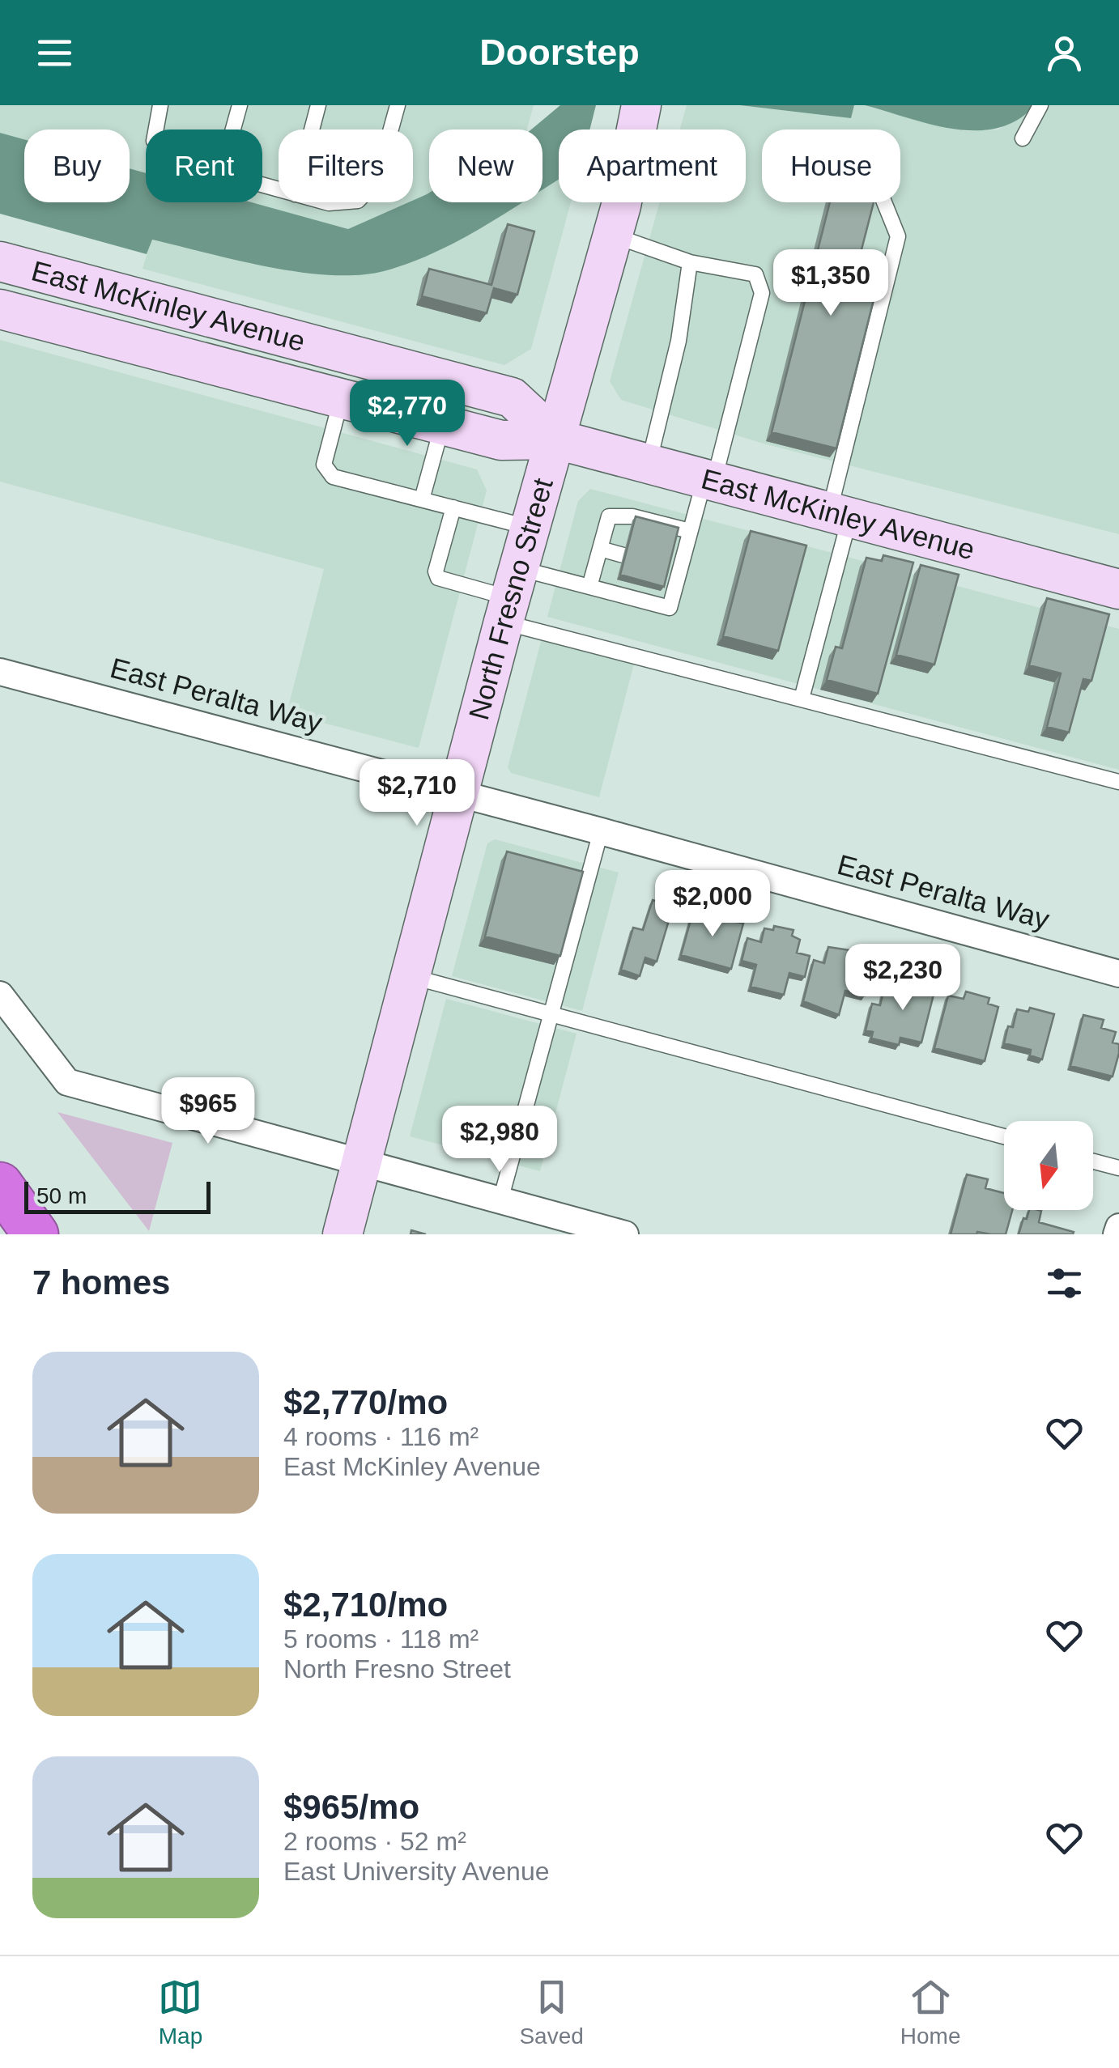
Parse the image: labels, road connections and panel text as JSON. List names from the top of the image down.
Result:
{
  "streets": {
    "main road": ["East McKinley Avenue", "North Fresno Street"],
    "street": ["East Peralta Way"]
  },
  "crossings": [
    ["East McKinley Avenue", "North Fresno Street"],
    ["North Fresno Street", "East Peralta Way"]
  ],
  "scale_bar": "50 m",
  "north": "bottom",
  "page": {
    "header": "Doorstep",
    "chip": [
      "Buy",
      "Rent",
      "Filters",
      "New",
      "Apartment",
      "House"
    ],
    "price": [
      "$1,350",
      "$2,770",
      "$2,710",
      "$2,000",
      "$2,230",
      "$965",
      "$2,980"
    ],
    "scale": "50 m",
    "heading": "7 homes",
    "list": [
      {
        "name": "$2,770/mo",
        "note": "4 rooms · 116 m² · East McKinley Avenue"
      },
      {
        "name": "$2,710/mo",
        "note": "5 rooms · 118 m² · North Fresno Street"
      },
      {
        "name": "$965/mo",
        "note": "2 rooms · 52 m² · East University Avenue"
      }
    ],
    "tabs": ["Map", "Saved", "Home"]
  }
}
